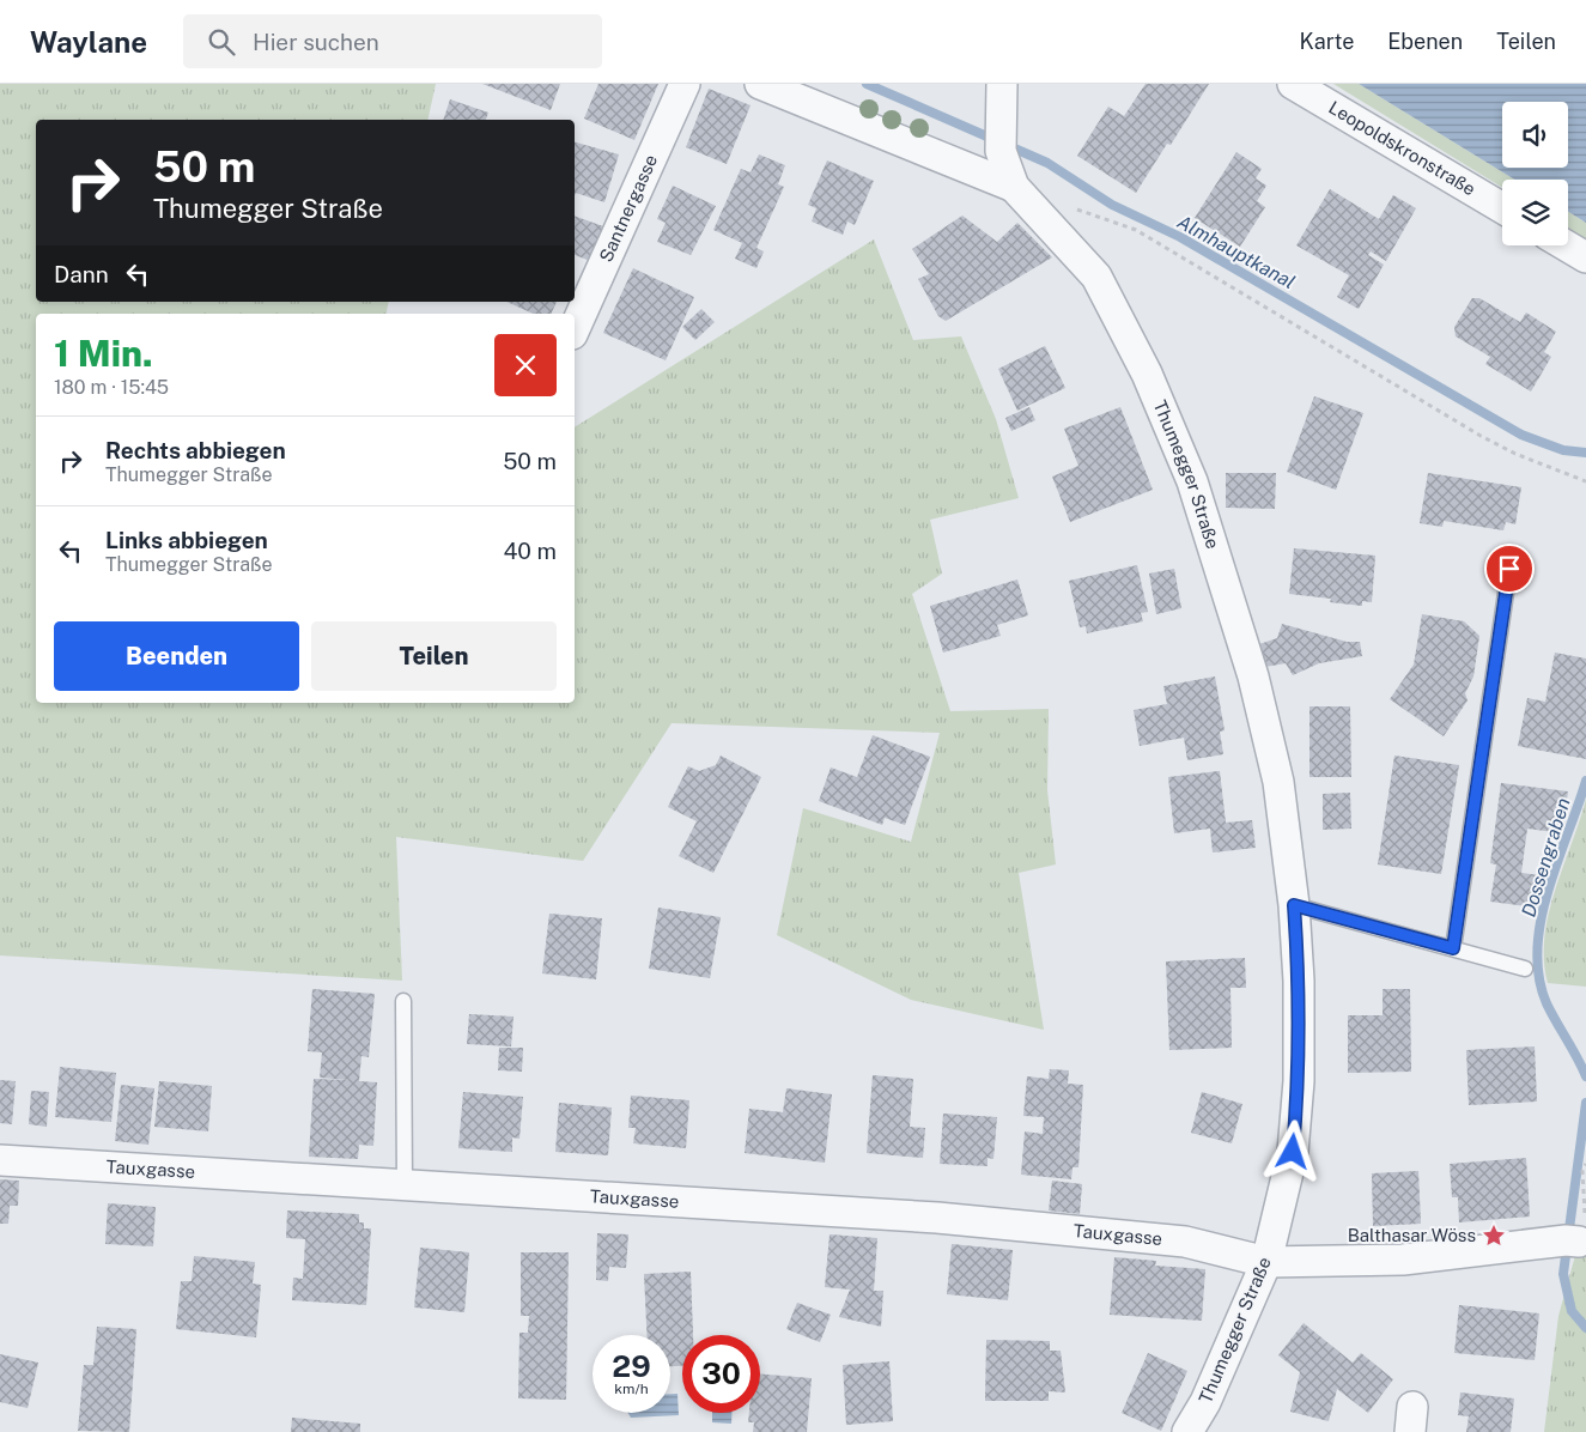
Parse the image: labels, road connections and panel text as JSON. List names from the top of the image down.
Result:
{
  "streets": {
    "street": [
      "Leopoldskronstraße",
      "Santnergasse",
      "Thumegger Straße",
      "Tauxgasse"
    ]
  },
  "crossings": [
    ["Thumegger Straße", "Tauxgasse"]
  ],
  "water": ["Almhauptkanal", "Dossengraben"],
  "places": {
    "place": ["Balthasar Wöss"]
  },
  "page": {
    "header": "Waylane",
    "search": "Hier suchen",
    "nav": ["Karte", "Ebenen", "Teilen"],
    "turn": ["50 m", "Thumegger Straße"],
    "then": "Dann",
    "heading": ["1 Min.", "180 m · 15:45"],
    "list": [
      {
        "name": "Rechts abbiegen",
        "note": "Thumegger Straße",
        "value": "50 m"
      },
      {
        "name": "Links abbiegen",
        "note": "Thumegger Straße",
        "value": "40 m"
      }
    ],
    "buttons": ["Beenden", "Teilen"],
    "speed": "29 km/h",
    "limit": "30"
  }
}
